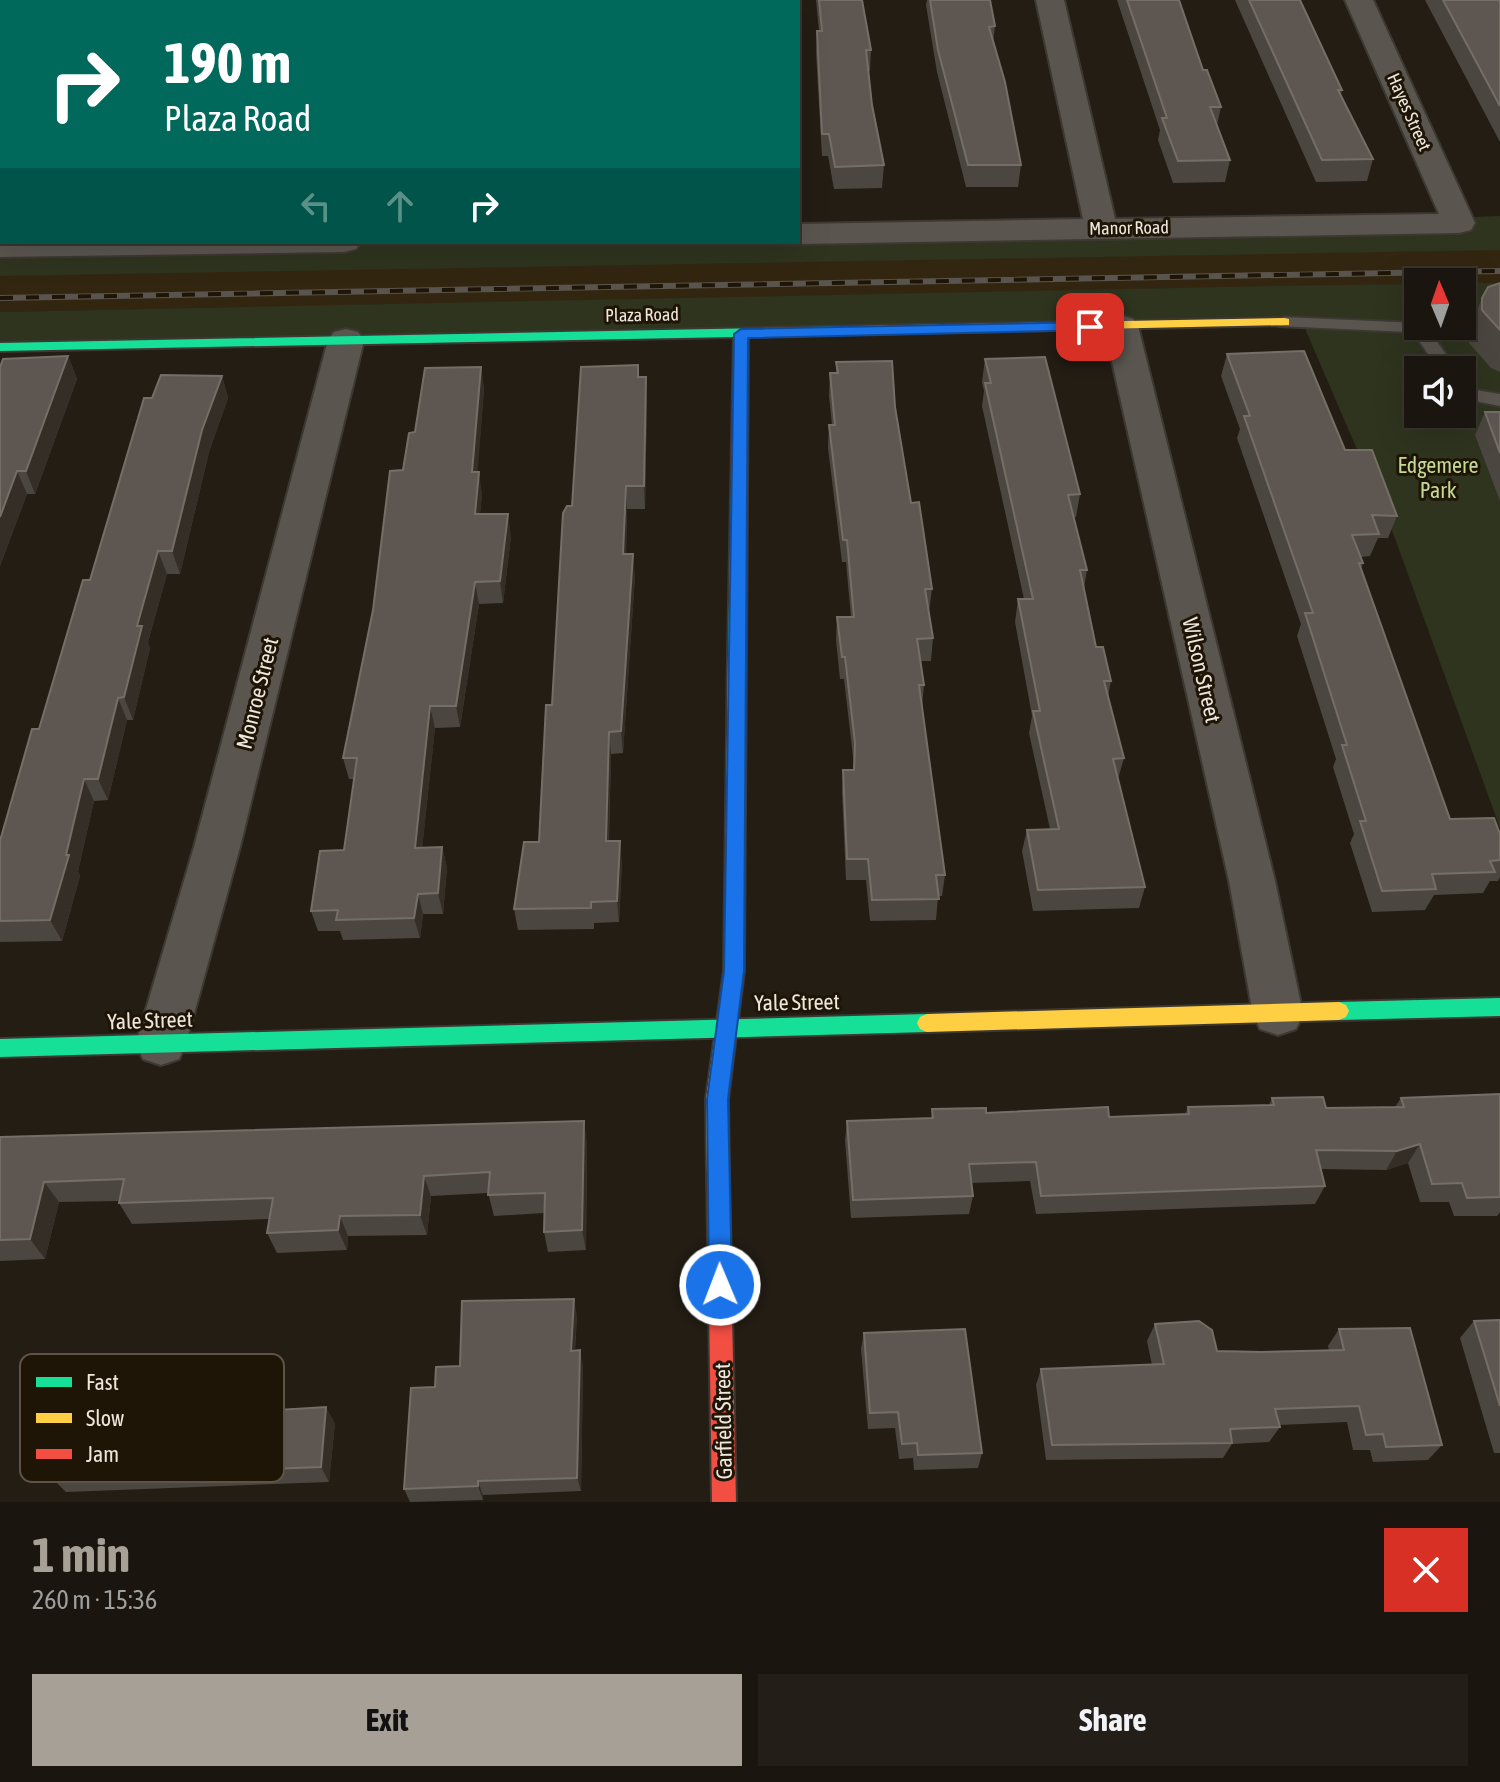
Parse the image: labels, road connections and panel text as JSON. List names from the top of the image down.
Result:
{
  "streets": {
    "street": [
      "Hayes Street",
      "Manor Road",
      "Plaza Road",
      "Wilson Street",
      "Monroe Street",
      "Yale Street",
      "Garfield Street"
    ]
  },
  "crossings": [
    ["Hayes Street", "Manor Road"],
    ["Plaza Road", "Wilson Street"],
    ["Plaza Road", "Monroe Street"],
    ["Plaza Road", "Garfield Street"],
    ["Wilson Street", "Yale Street"],
    ["Monroe Street", "Yale Street"],
    ["Yale Street", "Garfield Street"]
  ],
  "parks": ["Edgemere Park"],
  "legend": ["Fast", "Slow", "Jam"],
  "north": "top",
  "page": {
    "turn": ["190 m", "Plaza Road"],
    "heading": ["1 min", "260 m · 15:36"],
    "buttons": ["Exit", "Share"]
  }
}
